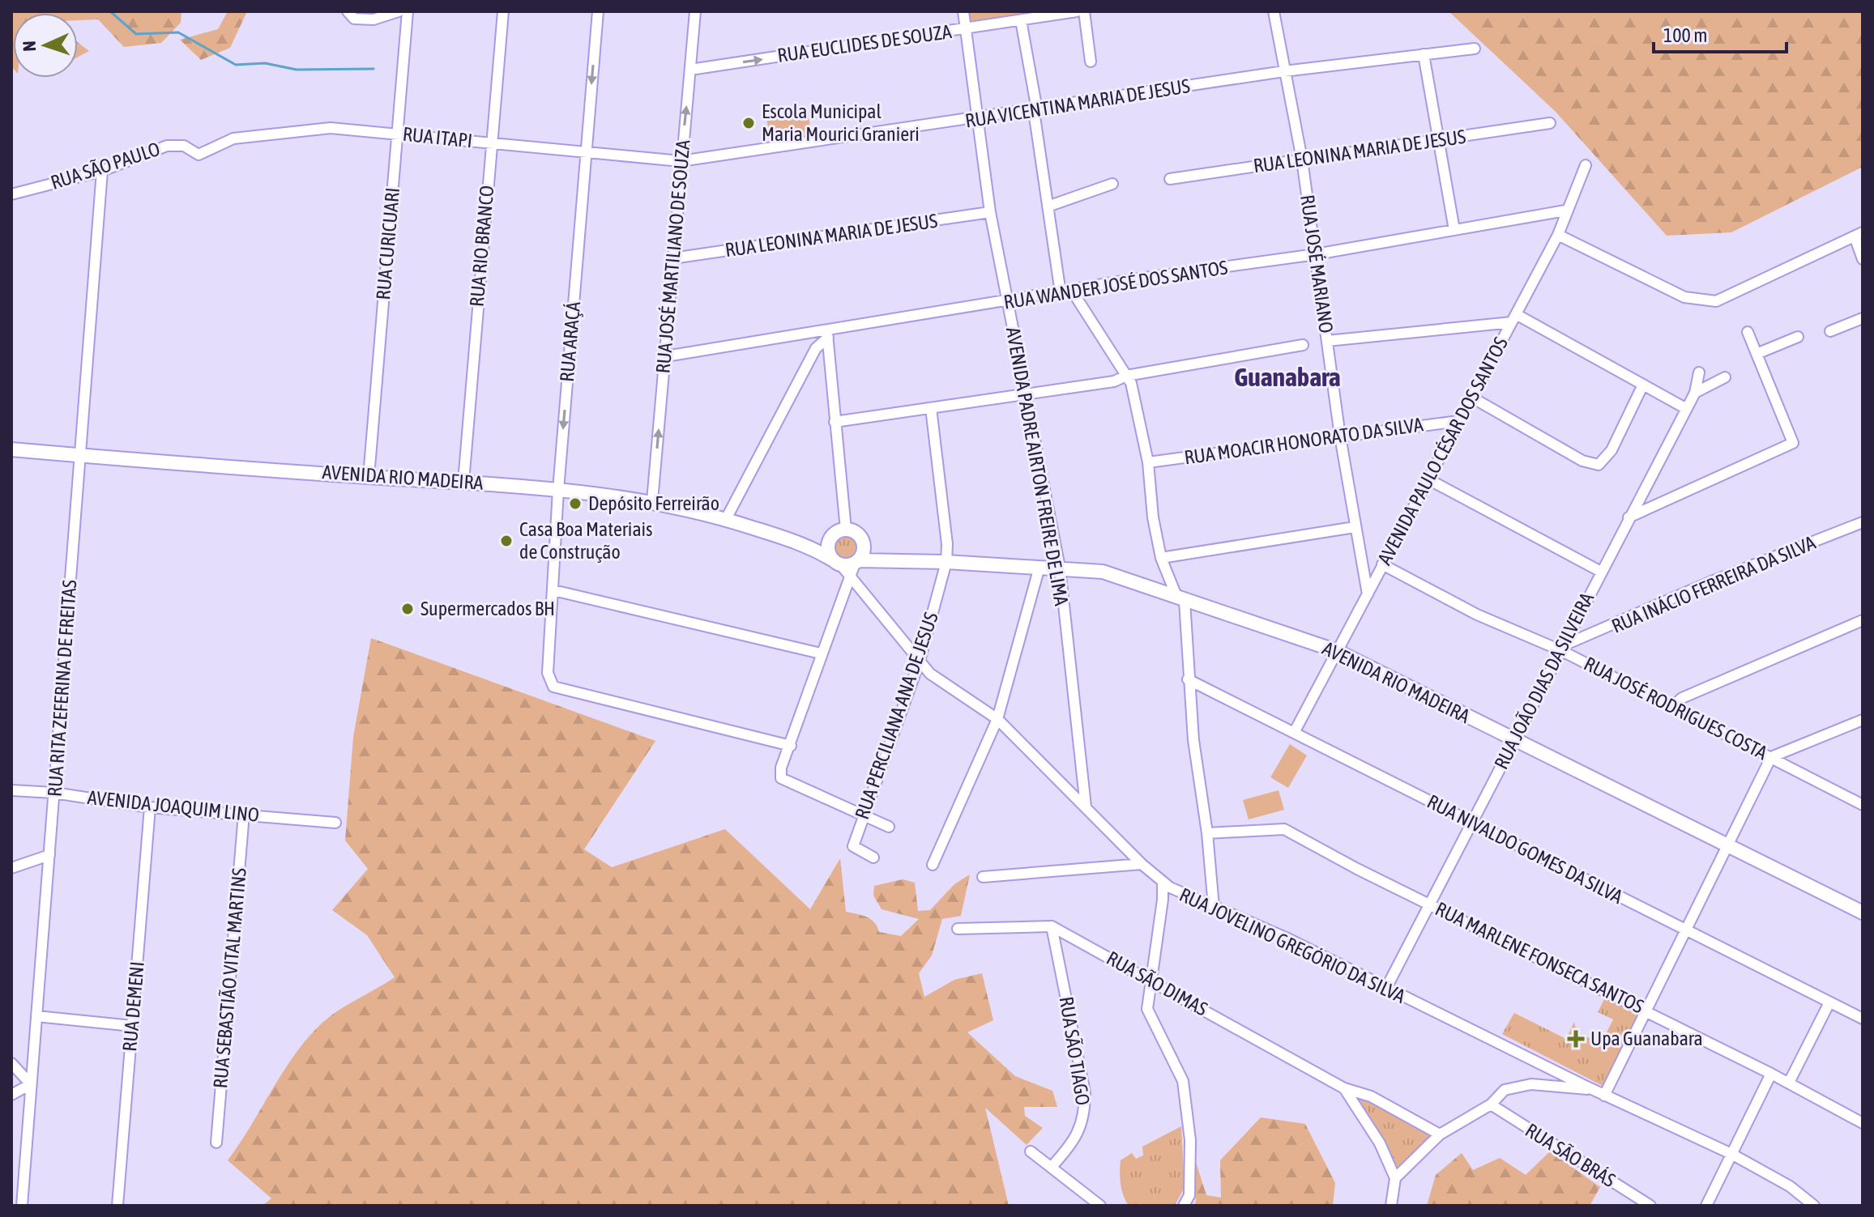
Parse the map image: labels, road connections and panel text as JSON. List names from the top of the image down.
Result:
{
  "streets": {
    "main road": ["AVENIDA RIO MADEIRA"],
    "street": [
      "RUA EUCLIDES DE SOUZA",
      "RUA VICENTINA MARIA DE JESUS",
      "RUA ITAPI",
      "RUA LEONINA MARIA DE JESUS",
      "RUA SÃO PAULO",
      "RUA CURICUARI",
      "RUA RIO BRANCO",
      "RUA JOSÉ MARTILIANO DE SOUZA",
      "RUA JOSÉ MARIANO",
      "RUA WANDER JOSÉ DOS SANTOS",
      "RUA ARAÇÁ",
      "RUA MOACIR HONORATO DA SILVA",
      "AVENIDA PAULO CÉSAR DOS SANTOS",
      "AVENIDA PADRE AIRTON FREIRE DE LIMA",
      "RUA INÁCIO FERREIRA DA SILVA",
      "RUA JOÃO DIAS DA SILVEIRA",
      "RUA RITA ZEFERINA DE FREITAS",
      "RUA JOSÉ RODRIGUES COSTA",
      "RUA PERCILIANA ANA DE JESUS",
      "AVENIDA JOAQUIM LINO",
      "RUA NIVALDO GOMES DA SILVA",
      "RUA JOVELINO GREGÓRIO DA SILVA",
      "RUA MARLENE FONSECA SANTOS",
      "RUA SEBASTIÃO VITAL MARTINS",
      "RUA SÃO DIMAS",
      "RUA DEMENI",
      "RUA SÃO TIAGO",
      "RUA SÃO BRÁS"
    ]
  },
  "crossings": [
    ["RUA EUCLIDES DE SOUZA", "RUA JOSÉ MARTILIANO DE SOUZA"],
    ["RUA EUCLIDES DE SOUZA", "AVENIDA PADRE AIRTON FREIRE DE LIMA"],
    ["RUA VICENTINA MARIA DE JESUS", "RUA ITAPI"],
    ["RUA VICENTINA MARIA DE JESUS", "RUA JOSÉ MARTILIANO DE SOUZA"],
    ["RUA VICENTINA MARIA DE JESUS", "RUA JOSÉ MARIANO"],
    ["RUA VICENTINA MARIA DE JESUS", "AVENIDA PADRE AIRTON FREIRE DE LIMA"],
    ["RUA ITAPI", "RUA SÃO PAULO"],
    ["RUA ITAPI", "RUA CURICUARI"],
    ["RUA ITAPI", "RUA RIO BRANCO"],
    ["RUA ITAPI", "RUA JOSÉ MARTILIANO DE SOUZA"],
    ["RUA ITAPI", "RUA ARAÇÁ"],
    ["RUA LEONINA MARIA DE JESUS", "RUA JOSÉ MARTILIANO DE SOUZA"],
    ["RUA LEONINA MARIA DE JESUS", "RUA JOSÉ MARIANO"],
    ["RUA LEONINA MARIA DE JESUS", "AVENIDA PADRE AIRTON FREIRE DE LIMA"],
    ["RUA SÃO PAULO", "RUA RITA ZEFERINA DE FREITAS"],
    ["RUA CURICUARI", "AVENIDA RIO MADEIRA"],
    ["RUA RIO BRANCO", "AVENIDA RIO MADEIRA"],
    ["RUA JOSÉ MARTILIANO DE SOUZA", "RUA WANDER JOSÉ DOS SANTOS"],
    ["RUA JOSÉ MARTILIANO DE SOUZA", "AVENIDA RIO MADEIRA"],
    ["RUA JOSÉ MARIANO", "RUA WANDER JOSÉ DOS SANTOS"],
    ["RUA JOSÉ MARIANO", "RUA MOACIR HONORATO DA SILVA"],
    ["RUA JOSÉ MARIANO", "AVENIDA PAULO CÉSAR DOS SANTOS"],
    ["RUA WANDER JOSÉ DOS SANTOS", "AVENIDA PAULO CÉSAR DOS SANTOS"],
    ["RUA WANDER JOSÉ DOS SANTOS", "AVENIDA PADRE AIRTON FREIRE DE LIMA"],
    ["RUA ARAÇÁ", "AVENIDA RIO MADEIRA"],
    ["RUA MOACIR HONORATO DA SILVA", "AVENIDA PAULO CÉSAR DOS SANTOS"],
    ["AVENIDA PAULO CÉSAR DOS SANTOS", "AVENIDA RIO MADEIRA"],
    ["AVENIDA PAULO CÉSAR DOS SANTOS", "RUA JOSÉ RODRIGUES COSTA"],
    ["AVENIDA PAULO CÉSAR DOS SANTOS", "RUA NIVALDO GOMES DA SILVA"],
    ["AVENIDA PADRE AIRTON FREIRE DE LIMA", "AVENIDA RIO MADEIRA"],
    ["AVENIDA PADRE AIRTON FREIRE DE LIMA", "RUA JOVELINO GREGÓRIO DA SILVA"],
    ["AVENIDA RIO MADEIRA", "RUA JOÃO DIAS DA SILVEIRA"],
    ["AVENIDA RIO MADEIRA", "RUA RITA ZEFERINA DE FREITAS"],
    ["AVENIDA RIO MADEIRA", "RUA PERCILIANA ANA DE JESUS"],
    ["AVENIDA RIO MADEIRA", "RUA JOVELINO GREGÓRIO DA SILVA"],
    ["RUA INÁCIO FERREIRA DA SILVA", "RUA JOÃO DIAS DA SILVEIRA"],
    ["RUA INÁCIO FERREIRA DA SILVA", "RUA JOSÉ RODRIGUES COSTA"],
    ["RUA JOÃO DIAS DA SILVEIRA", "RUA JOSÉ RODRIGUES COSTA"],
    ["RUA JOÃO DIAS DA SILVEIRA", "RUA NIVALDO GOMES DA SILVA"],
    ["RUA JOÃO DIAS DA SILVEIRA", "RUA JOVELINO GREGÓRIO DA SILVA"],
    ["RUA JOÃO DIAS DA SILVEIRA", "RUA MARLENE FONSECA SANTOS"],
    ["RUA RITA ZEFERINA DE FREITAS", "AVENIDA JOAQUIM LINO"],
    ["RUA PERCILIANA ANA DE JESUS", "RUA JOVELINO GREGÓRIO DA SILVA"],
    ["AVENIDA JOAQUIM LINO", "RUA SEBASTIÃO VITAL MARTINS"],
    ["AVENIDA JOAQUIM LINO", "RUA DEMENI"],
    ["RUA SÃO DIMAS", "RUA SÃO TIAGO"]
  ],
  "one_way": ["RUA EUCLIDES DE SOUZA", "RUA JOSÉ MARTILIANO DE SOUZA", "RUA ARAÇÁ"],
  "districts": ["Guanabara"],
  "places": {
    "other": [
      "Escola Municipal Maria Mourici Granieri",
      "Depósito Ferreirão",
      "Casa Boa Materiais de Construção",
      "Supermercados BH"
    ],
    "health": ["Upa Guanabara"]
  },
  "scale_bar": "100 m",
  "north": "left"
}
